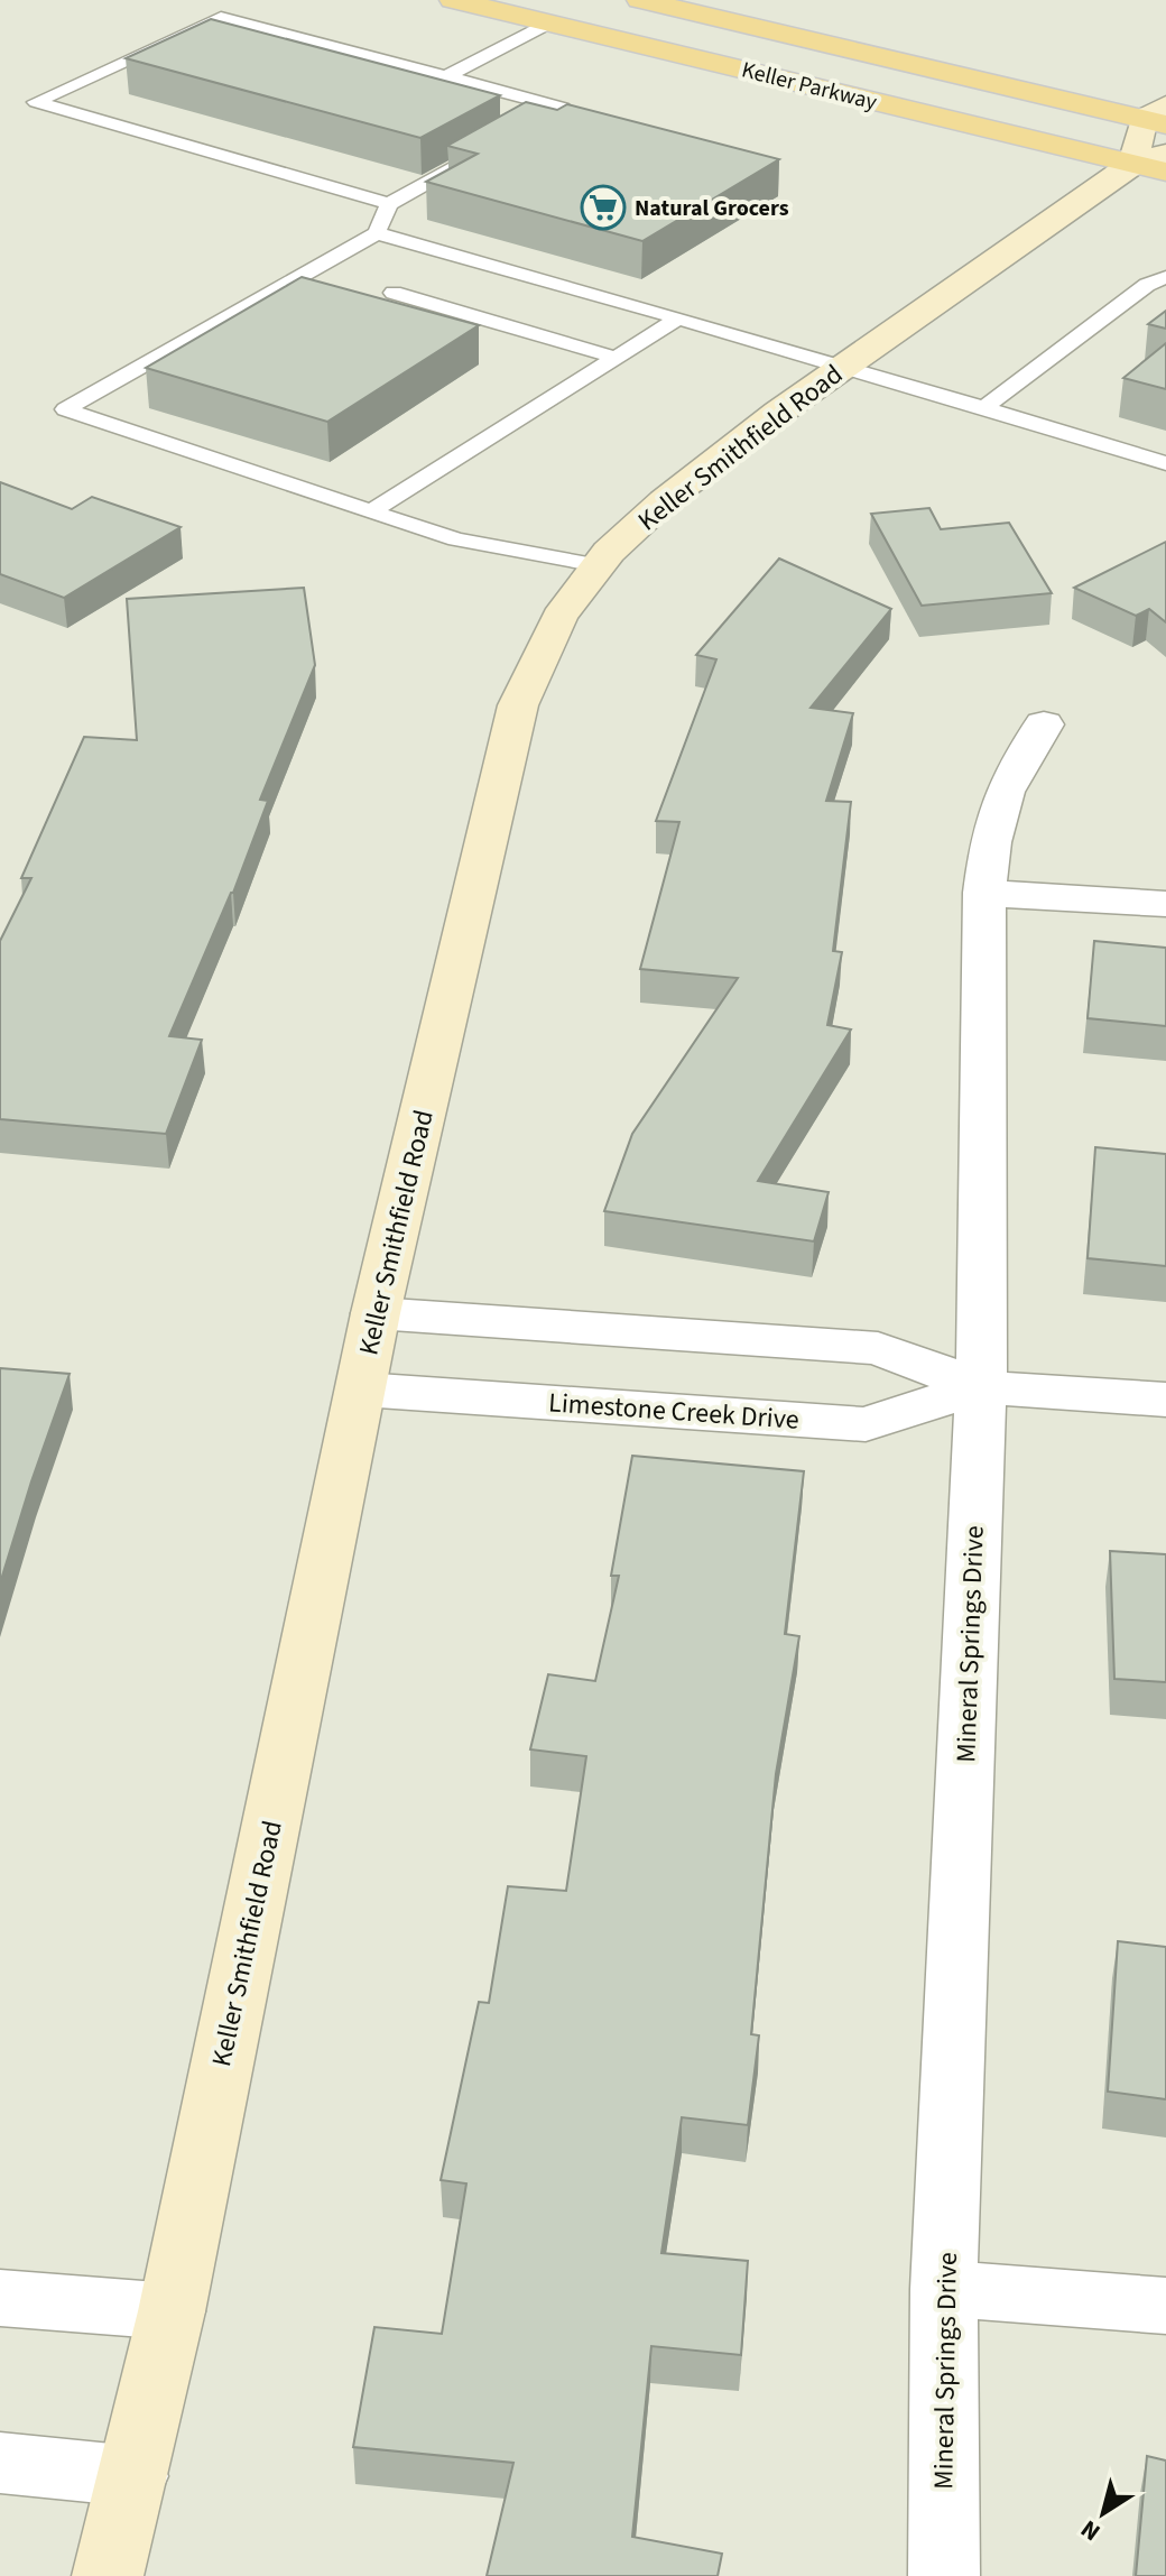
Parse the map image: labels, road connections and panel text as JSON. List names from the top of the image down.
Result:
{
  "streets": {
    "main road": ["Keller Parkway", "Keller Smithfield Road"],
    "street": ["Limestone Creek Drive", "Mineral Springs Drive"]
  },
  "crossings": [
    ["Keller Parkway", "Keller Smithfield Road"],
    ["Keller Smithfield Road", "Limestone Creek Drive"],
    ["Limestone Creek Drive", "Mineral Springs Drive"]
  ],
  "places": {
    "supermarket": ["Natural Grocers"]
  },
  "north": "bottom left"
}
